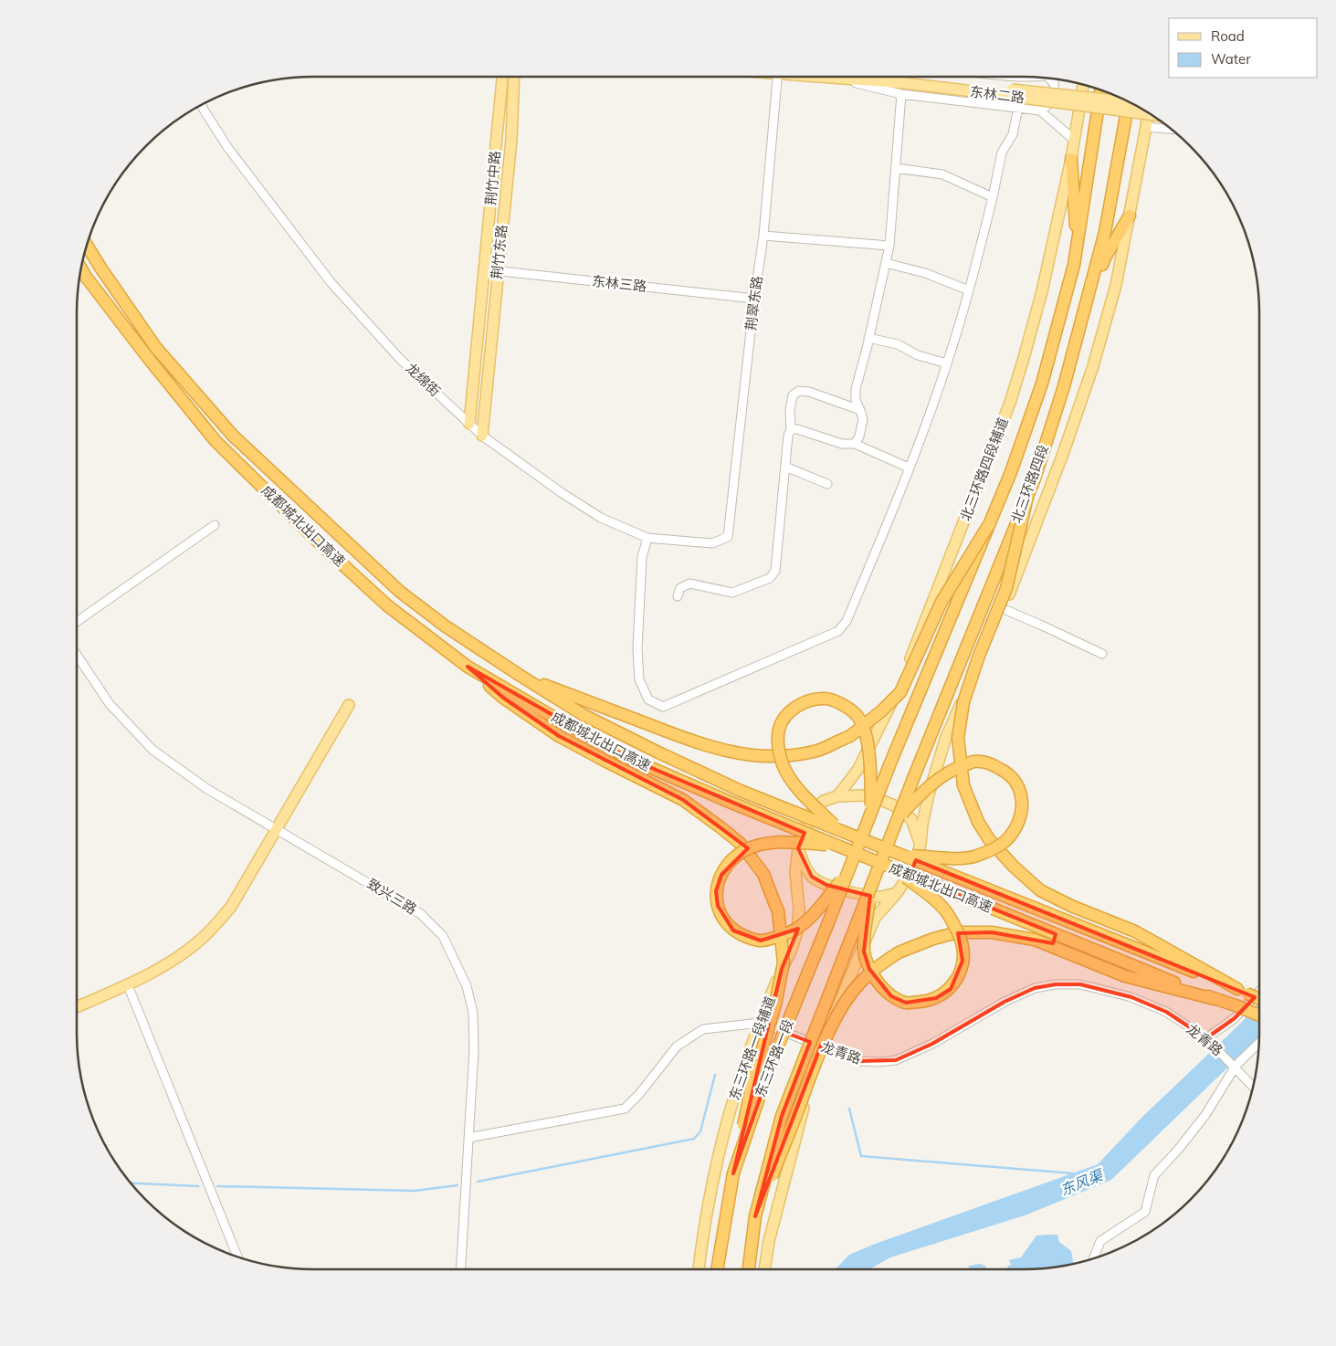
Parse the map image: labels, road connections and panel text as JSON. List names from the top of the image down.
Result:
{
  "streets": {
    "highway": ["北三环路四段", "成都城北出口高速", "东三环路一段"],
    "main road": [
      "东林二路",
      "荆竹中路",
      "荆竹东路",
      "北三环路四段辅道",
      "东三环路一段辅道"
    ],
    "street": [
      "东林三路",
      "荆翠东路",
      "龙绵街",
      "致兴三路",
      "龙青路"
    ]
  },
  "crossings": [
    ["荆竹中路", "东林三路"],
    ["荆竹中路", "龙绵街"],
    ["荆竹东路", "东林三路"],
    ["荆竹东路", "龙绵街"],
    ["东林三路", "荆翠东路"],
    ["荆翠东路", "龙绵街"],
    ["北三环路四段辅道", "东三环路一段辅道"],
    ["北三环路四段", "东三环路一段"],
    ["致兴三路", "龙青路"],
    ["龙青路", "东三环路一段辅道"]
  ],
  "water": ["东风渠"],
  "legend": ["Road", "Water"]
}
